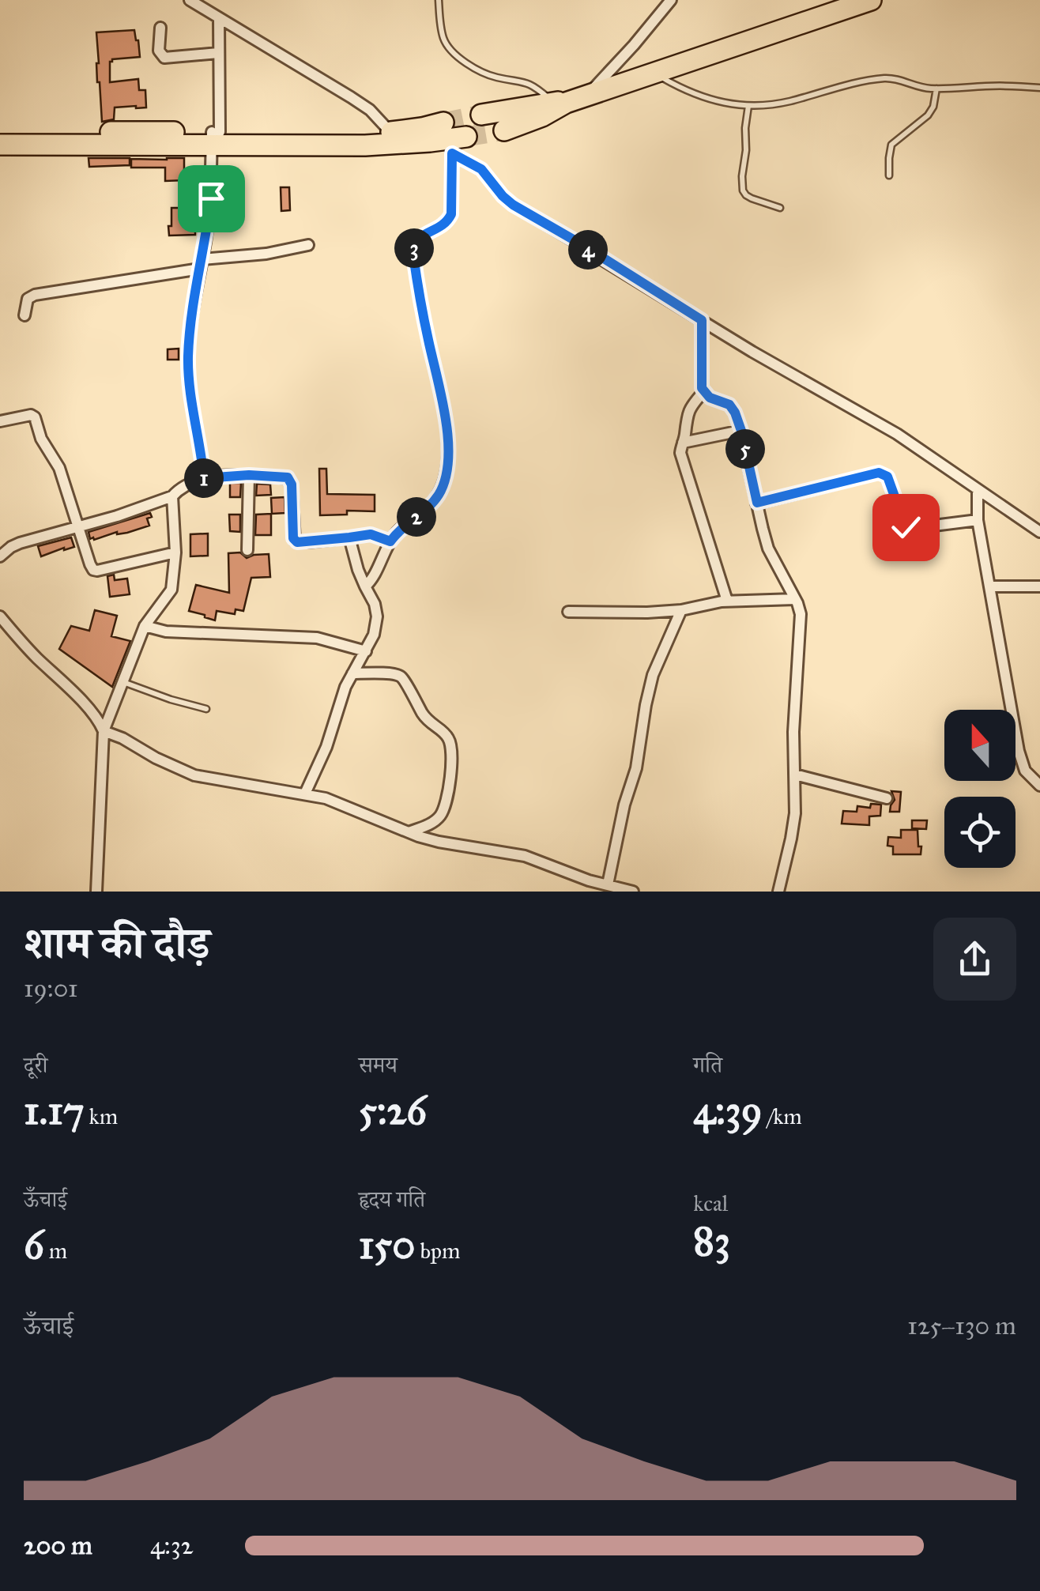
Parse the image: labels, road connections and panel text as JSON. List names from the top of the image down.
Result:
{
  "north": "top",
  "page": {
    "pins": [
      "3",
      "4",
      "5",
      "1",
      "2"
    ],
    "heading": ["शाम की दौड़", "19:01"],
    "stats": [
      ["दूरी", "1.17 km"],
      ["समय", "5:26"],
      ["गति", "4:39 /km"],
      ["ऊँचाई", "6 m"],
      ["हृदय गति", "150 bpm"],
      ["kcal", "83"]
    ],
    "chart": ["ऊँचाई", "125–130 m"],
    "list": [
      {
        "name": "200 m",
        "note": "4:32"
      }
    ]
  }
}
